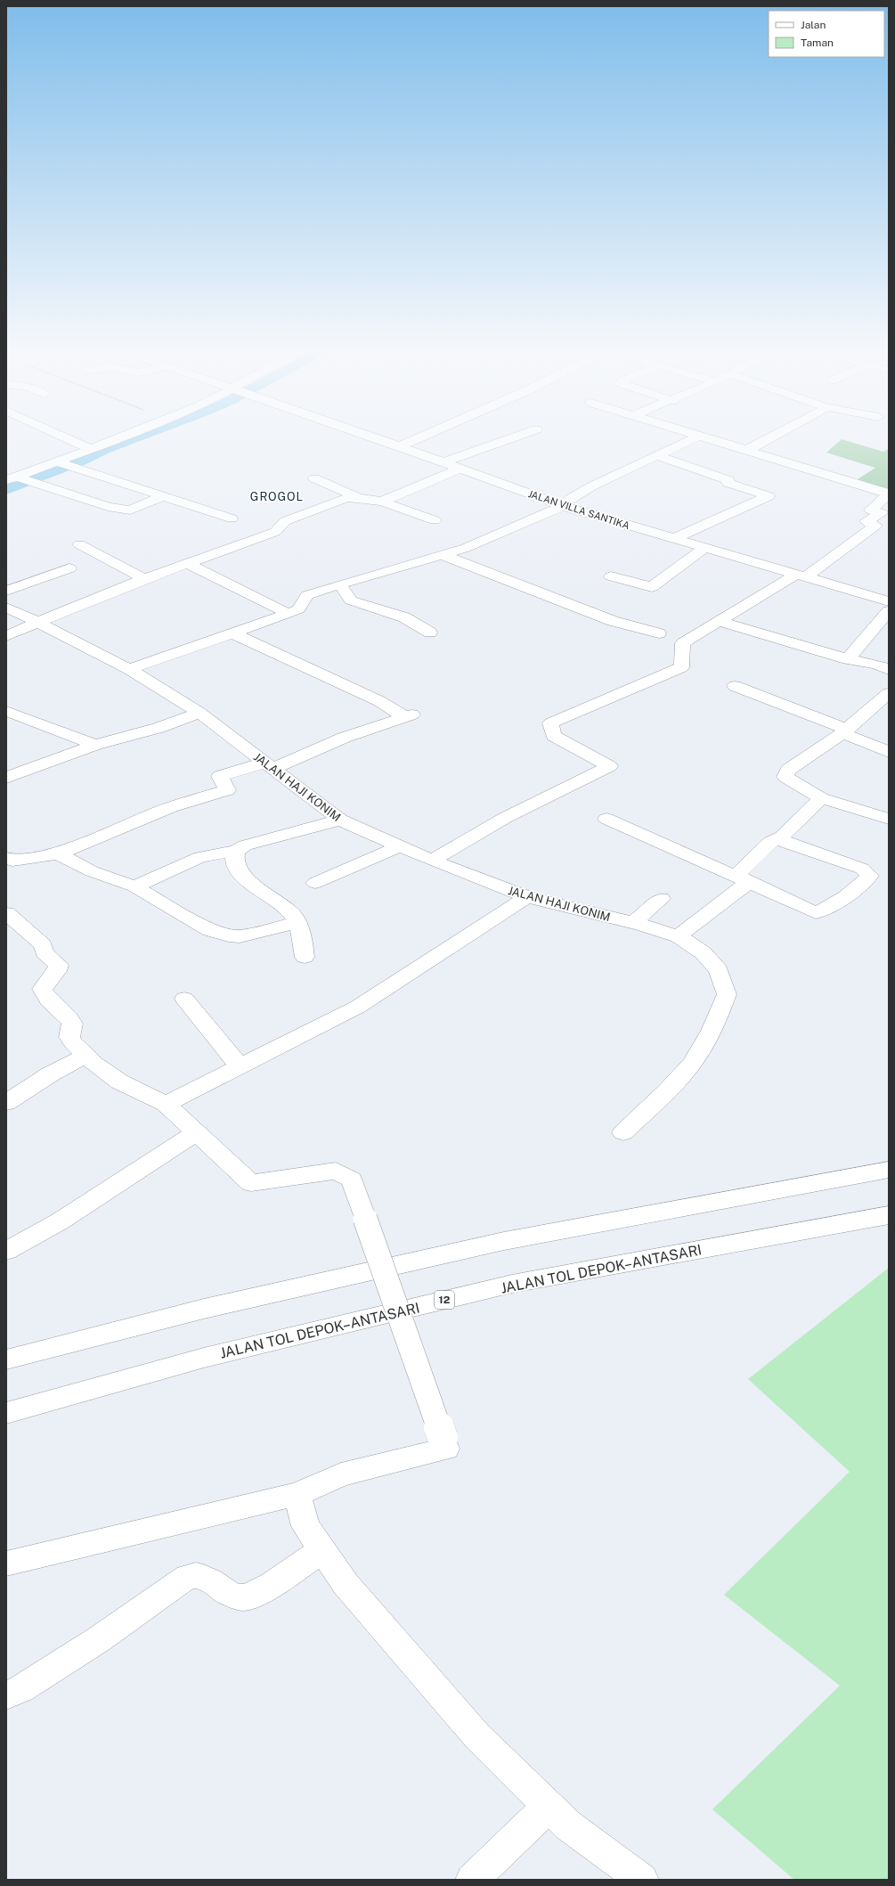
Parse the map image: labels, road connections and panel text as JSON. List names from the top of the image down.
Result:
{
  "streets": {
    "main road": [
      "JALAN VILLA SANTIKA",
      "JALAN HAJI KONIM",
      "JALAN TOL DEPOK–ANTASARI",
      "12"
    ]
  },
  "districts": ["GROGOL"],
  "legend": ["Jalan", "Taman"]
}
